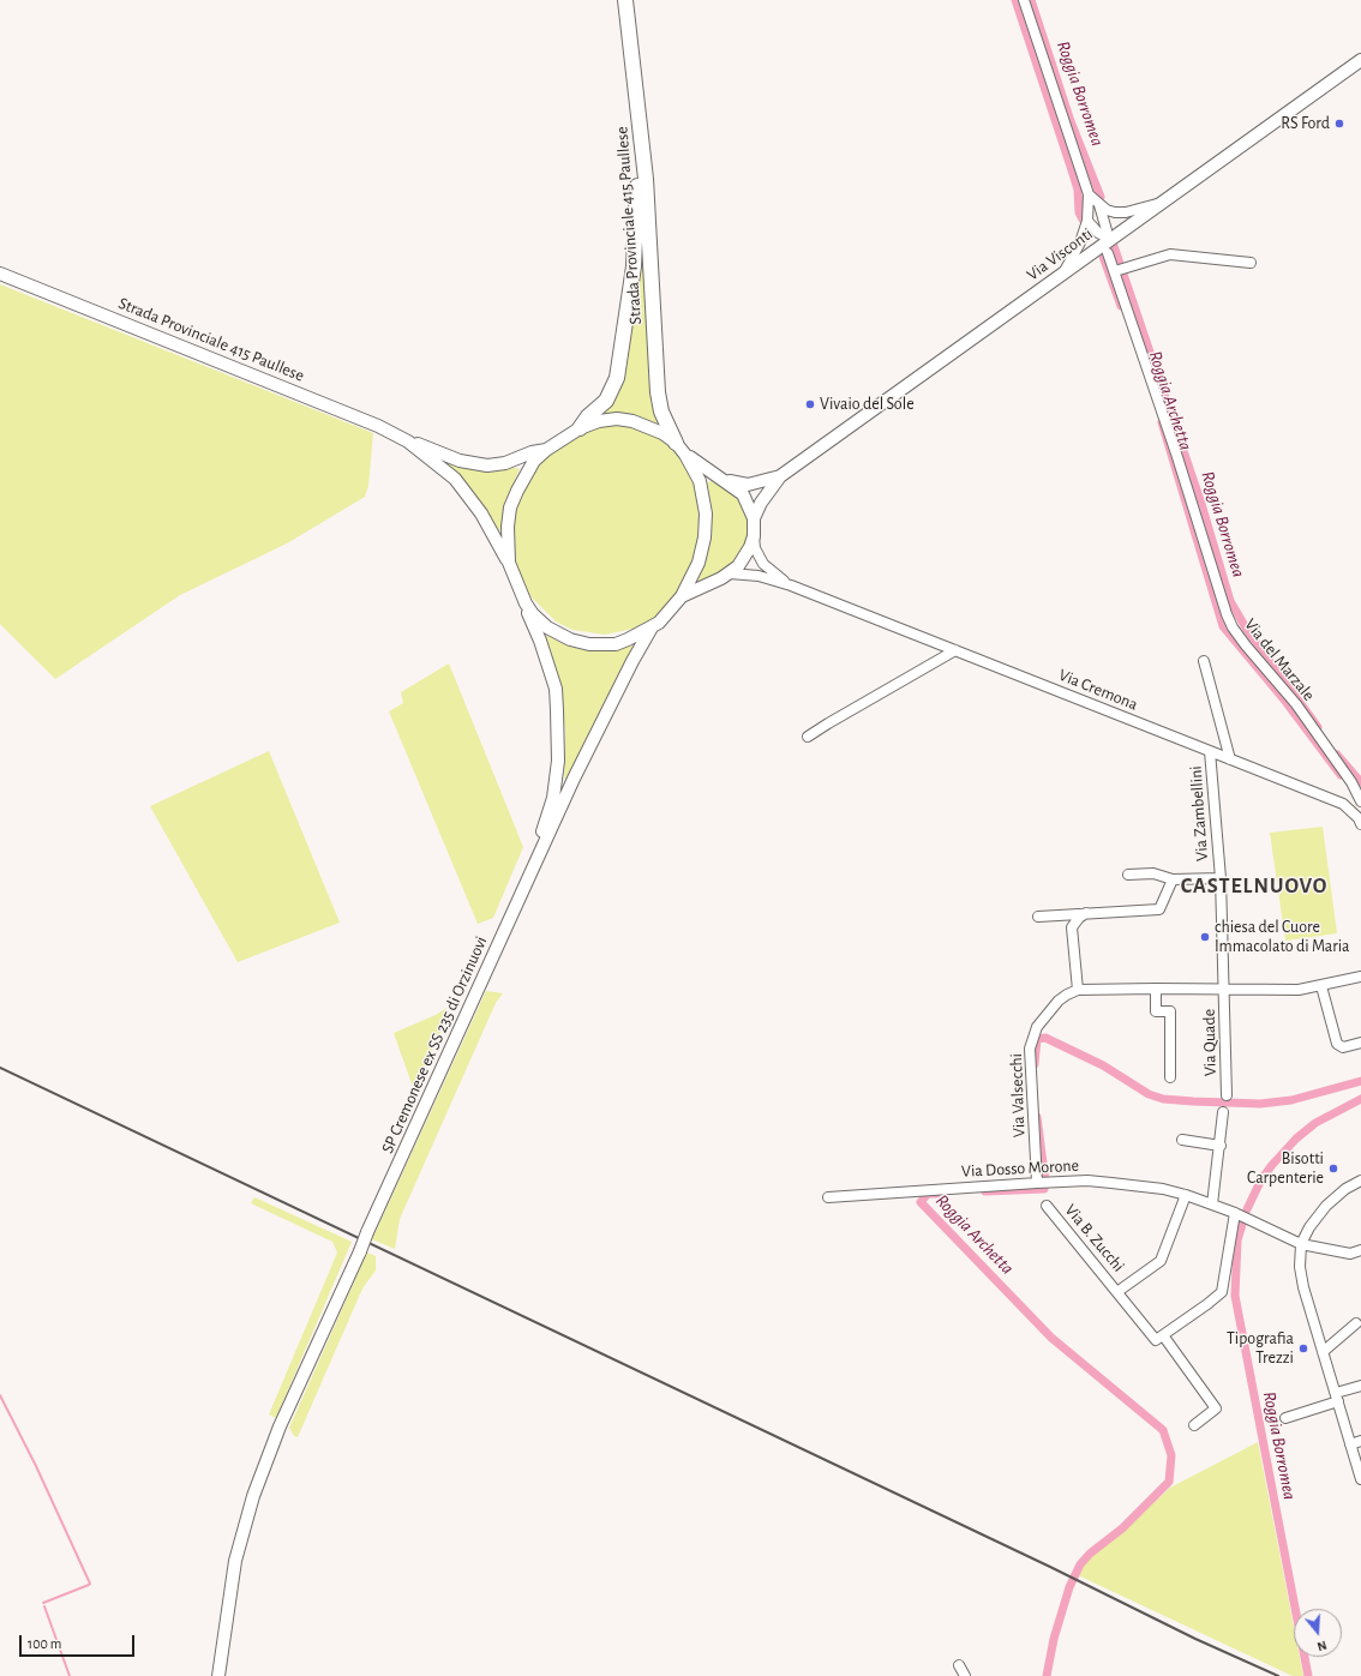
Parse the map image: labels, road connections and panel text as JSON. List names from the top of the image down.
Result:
{
  "streets": {
    "highway": ["Strada Provinciale 415 Paullese"],
    "main road": ["Via Visconti", "SP Cremonese ex SS 235 di Orzinuovi"],
    "street": [
      "Via del Marzale",
      "Via Cremona",
      "Via Zambellini",
      "Via Quade",
      "Via Valsecchi",
      "Via Dosso Morone",
      "Via B. Zucchi"
    ]
  },
  "crossings": [
    ["Via Cremona", "Via Zambellini"],
    ["Via Zambellini", "Via Quade"],
    ["Via Zambellini", "Via Valsecchi"],
    ["Via Quade", "Via Valsecchi"],
    ["Via Valsecchi", "Via Dosso Morone"],
    ["Via Dosso Morone", "Via B. Zucchi"]
  ],
  "districts": ["CASTELNUOVO"],
  "water": ["Roggia Borromea", "Roggia Archetta"],
  "places": [
    "RS Ford",
    "Vivaio del Sole",
    "chiesa del Cuore Immacolato di Maria",
    "Bisotti Carpenterie",
    "Tipografia Trezzi"
  ],
  "scale_bar": "100 m",
  "north": "bottom"
}
